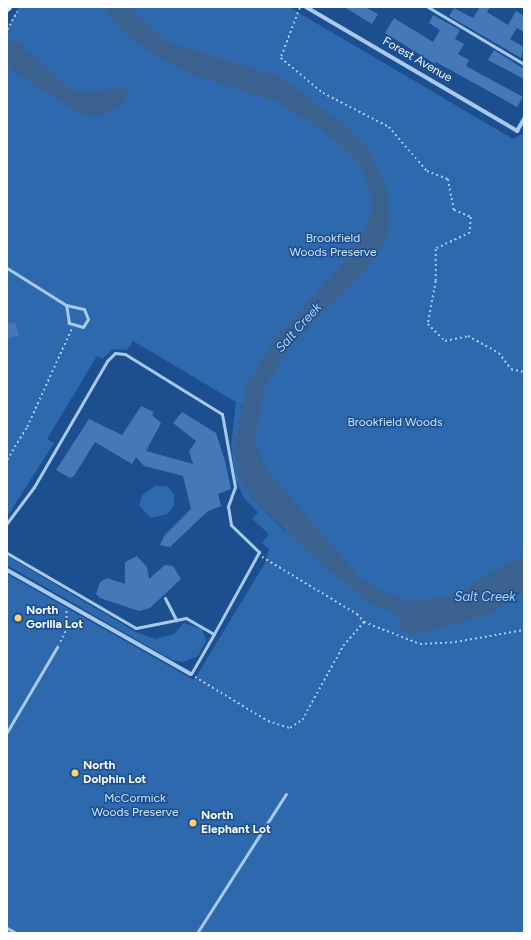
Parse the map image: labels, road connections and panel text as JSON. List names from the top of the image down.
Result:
{
  "streets": {
    "street": ["Forest Avenue"]
  },
  "water": ["Salt Creek"],
  "parks": ["Brookfield Woods Preserve", "Brookfield Woods", "McCormick Woods Preserve"],
  "places": ["North Gorilla Lot", "North Dolphin Lot", "North Elephant Lot"]
}
